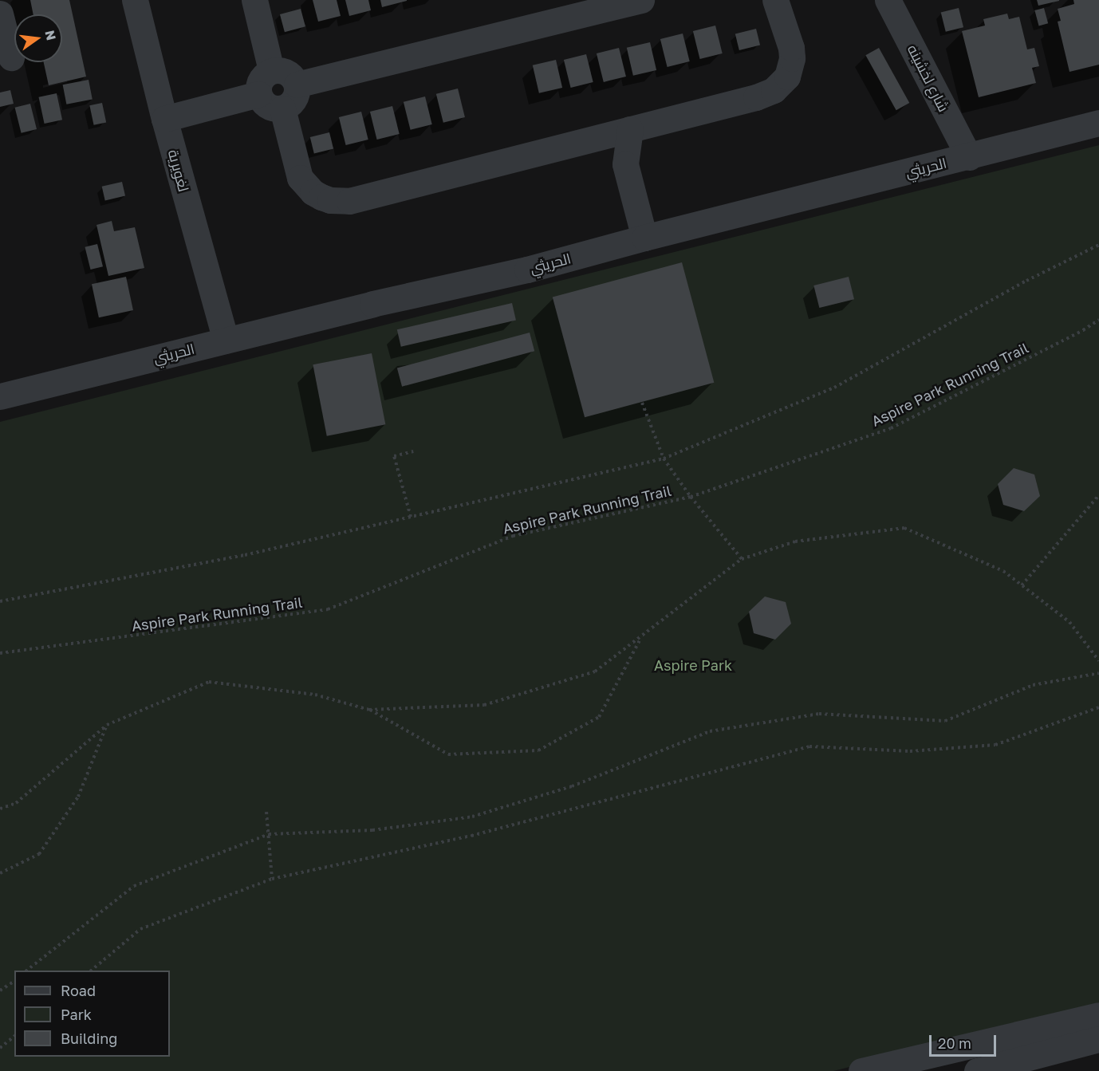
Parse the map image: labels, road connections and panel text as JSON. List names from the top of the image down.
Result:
{
  "streets": {
    "street": ["شارع لخشينه", "الحريثي", "لغويرية"],
    "path": ["Aspire Park Running Trail"]
  },
  "crossings": [
    ["شارع لخشينه", "الحريثي"],
    ["الحريثي", "لغويرية"]
  ],
  "parks": ["Aspire Park"],
  "legend": ["Road", "Park", "Building"],
  "scale_bar": "20 m",
  "north": "right"
}
